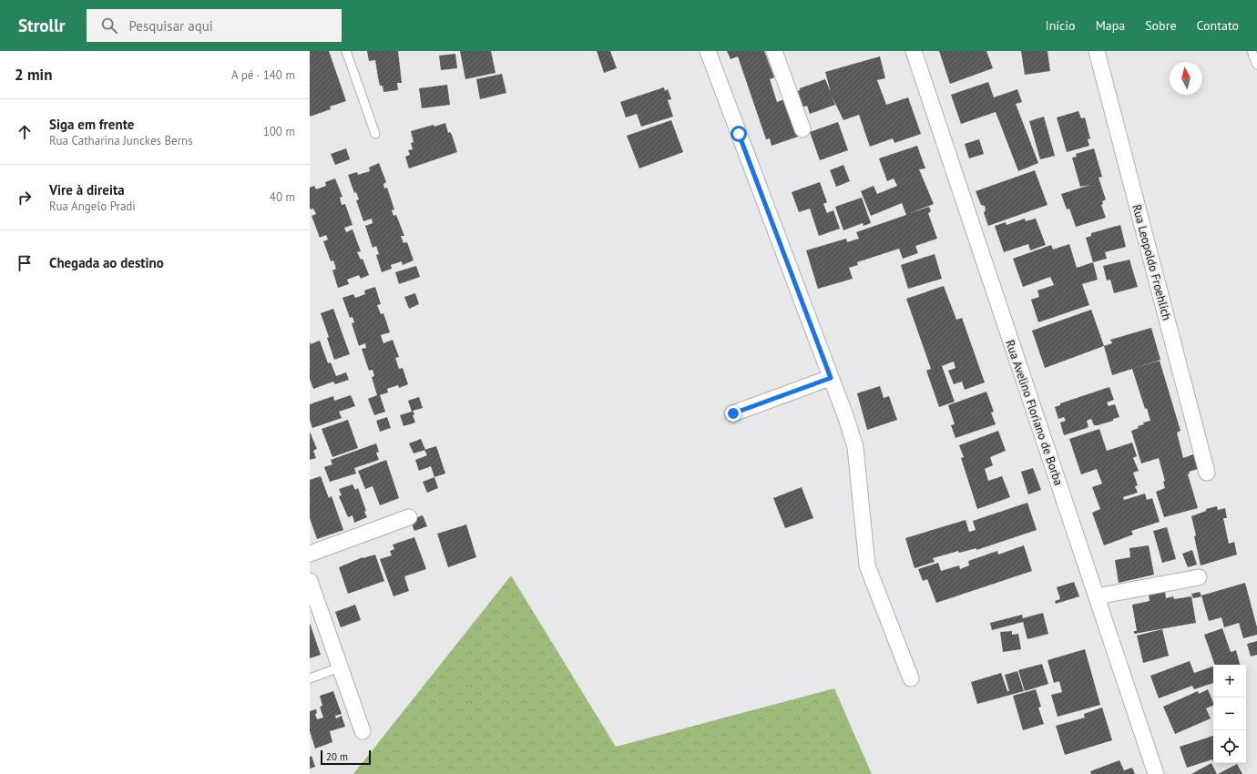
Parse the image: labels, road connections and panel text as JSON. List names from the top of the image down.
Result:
{
  "streets": {
    "street": ["Rua Leopoldo Froehlich", "Rua Avelino Floriano de Borba"]
  },
  "scale_bar": "20 m",
  "north": "top",
  "page": {
    "header": "Strollr",
    "search": "Pesquisar aqui",
    "nav": [
      "Início",
      "Mapa",
      "Sobre",
      "Contato"
    ],
    "heading": ["2 min", "A pé · 140 m"],
    "list": [
      ["Siga em frente", "Rua Catharina Junckes Berns", "100 m"],
      ["Vire à direita", "Rua Angelo Pradi", "40 m"],
      "Chegada ao destino"
    ],
    "map_buttons": ["+", "−"],
    "scale": "20 m"
  }
}
